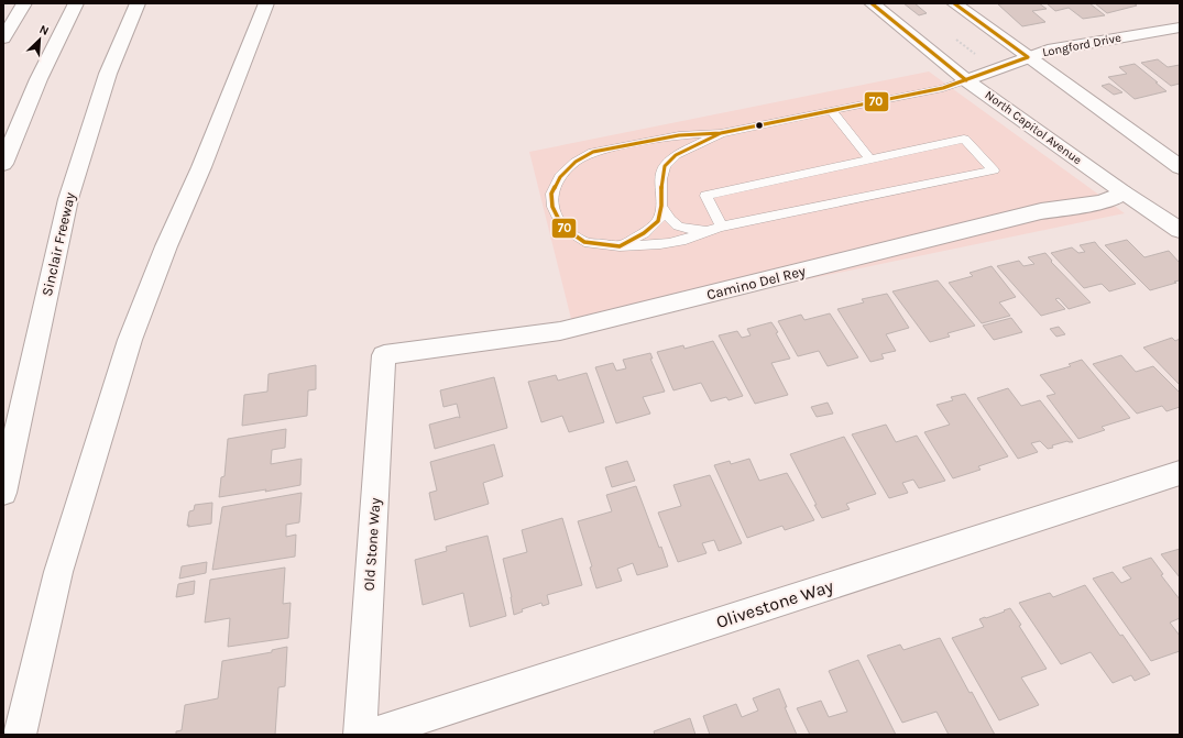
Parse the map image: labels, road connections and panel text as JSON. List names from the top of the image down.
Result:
{
  "streets": {
    "main road": [
      "Longford Drive",
      "North Capitol Avenue",
      "Sinclair Freeway",
      "Camino Del Rey",
      "Old Stone Way",
      "Olivestone Way"
    ]
  },
  "crossings": [
    ["Longford Drive", "North Capitol Avenue"],
    ["North Capitol Avenue", "Camino Del Rey"],
    ["Camino Del Rey", "Old Stone Way"]
  ],
  "lines": ["transit line 70"],
  "north": "top right"
}
